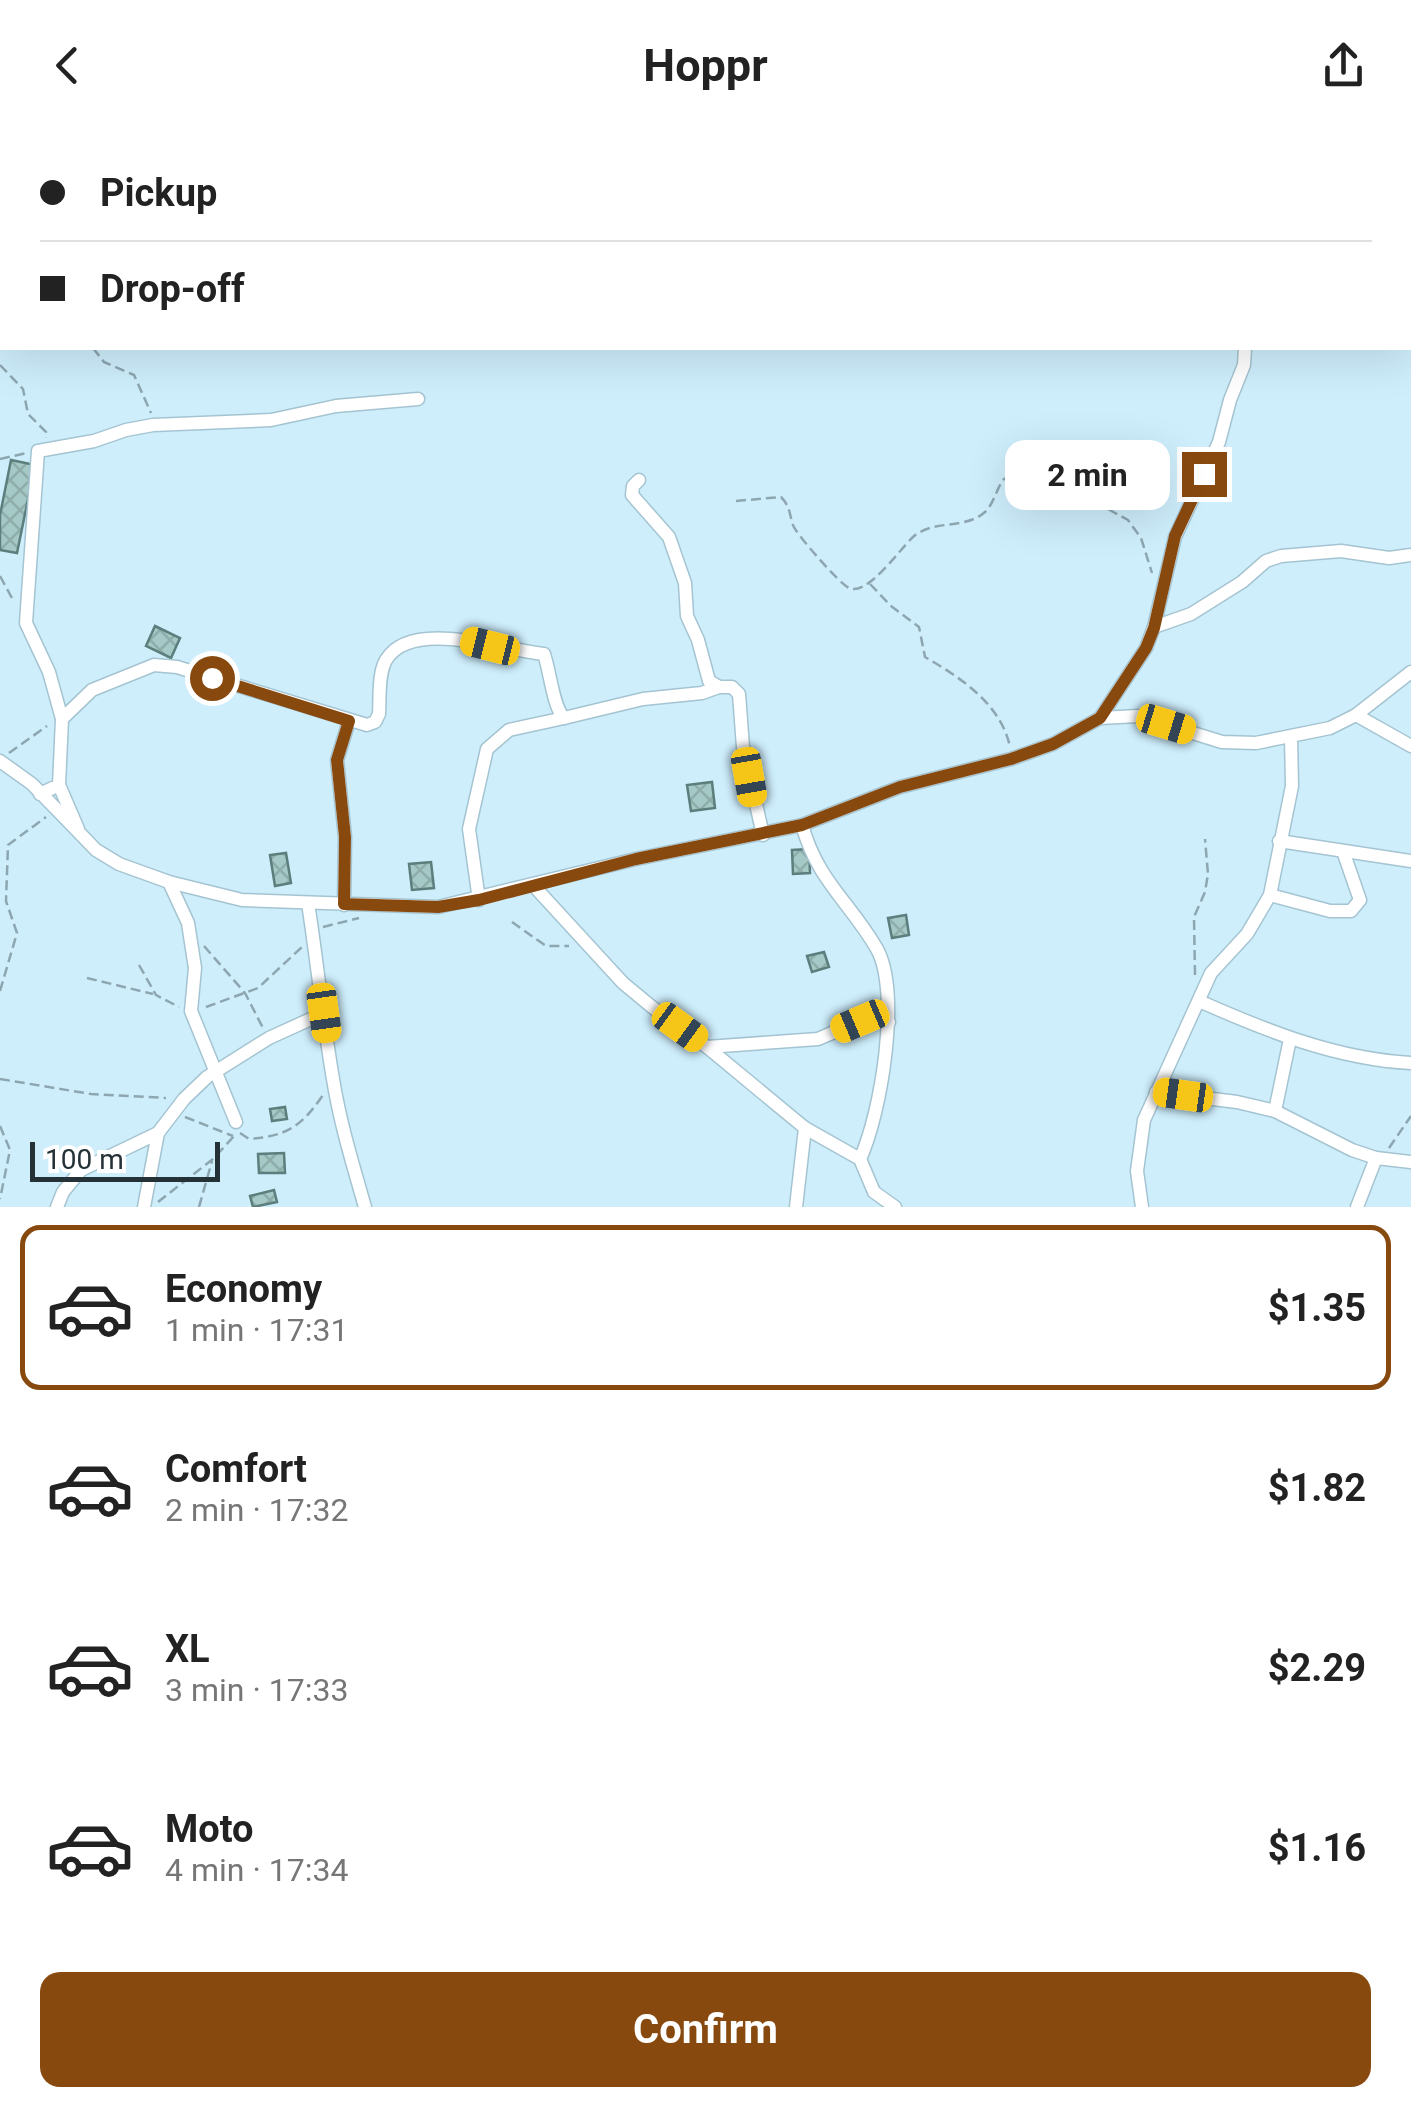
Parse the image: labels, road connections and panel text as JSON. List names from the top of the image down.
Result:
{
  "scale_bar": "100 m",
  "page": {
    "header": "Hoppr",
    "banner": ["Pickup", "Drop-off"],
    "bubble": "2 min",
    "scale": "100 m",
    "list": [
      {
        "name": "Economy",
        "note": "1 min · 17:31",
        "value": "$1.35"
      },
      {
        "name": "Comfort",
        "note": "2 min · 17:32",
        "value": "$1.82"
      },
      {
        "name": "XL",
        "note": "3 min · 17:33",
        "value": "$2.29"
      },
      {
        "name": "Moto",
        "note": "4 min · 17:34",
        "value": "$1.16"
      }
    ],
    "buttons": "Confirm"
  }
}
